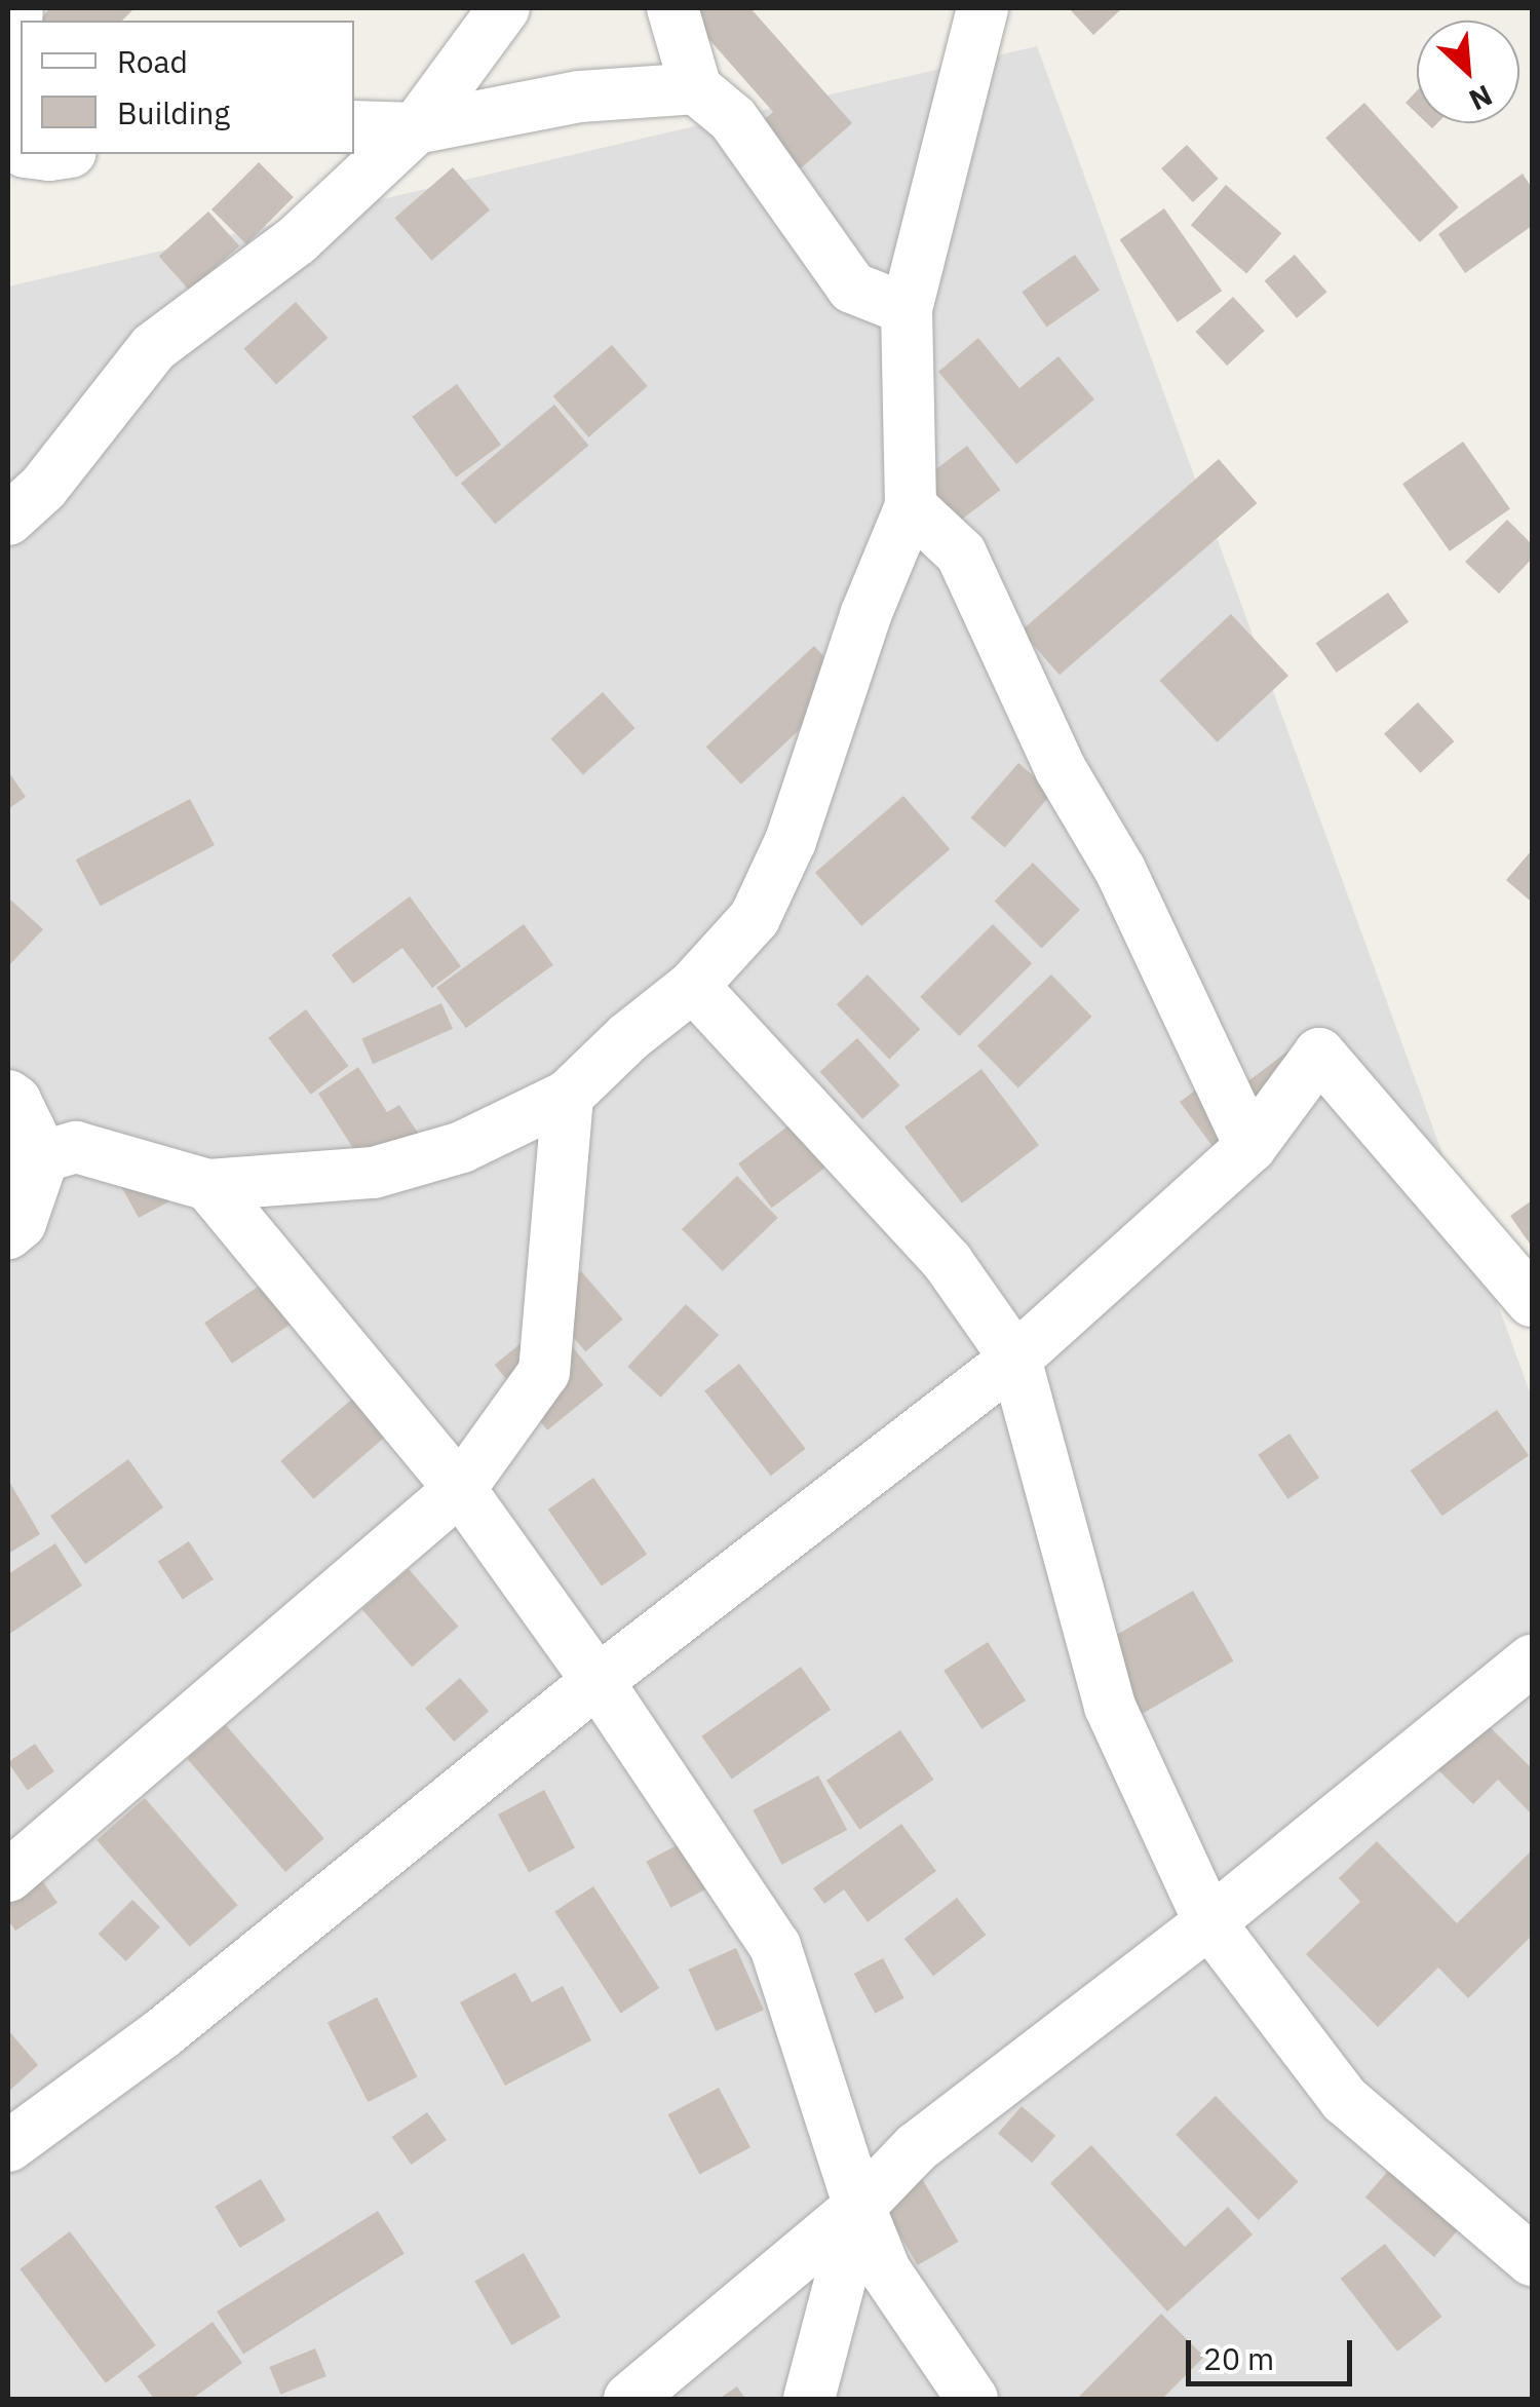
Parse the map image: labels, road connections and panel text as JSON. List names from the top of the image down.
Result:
{
  "legend": ["Road", "Building"],
  "scale_bar": "20 m",
  "north": "bottom right"
}
